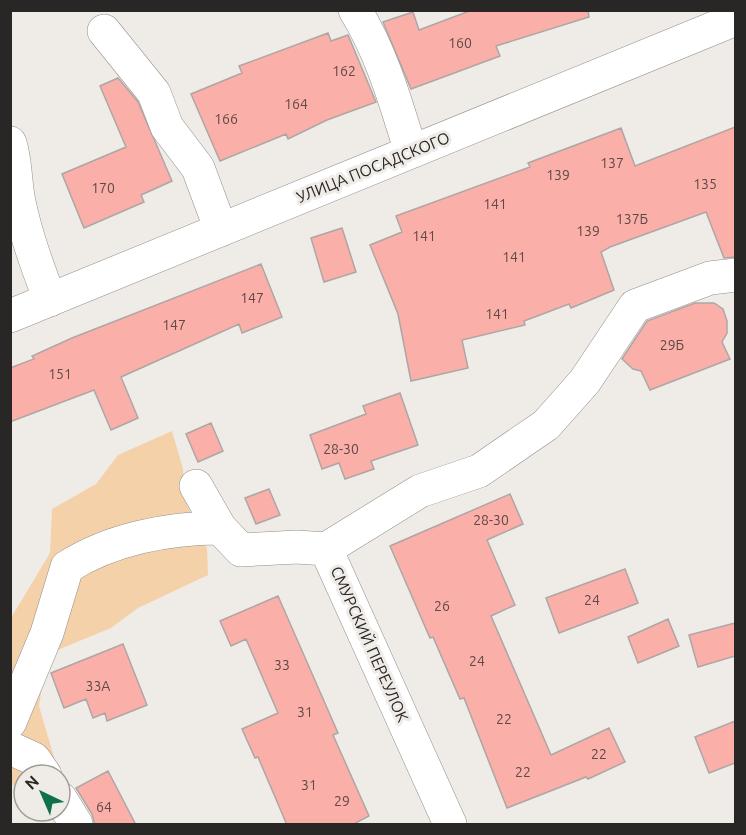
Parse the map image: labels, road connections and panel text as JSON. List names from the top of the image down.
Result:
{
  "streets": {
    "street": ["УЛИЦА ПОСАДСКОГО", "СМУРСКИЙ ПЕРЕУЛОК"]
  },
  "house_numbers": [
    "160",
    "162",
    "164",
    "166",
    "137",
    "139",
    "135",
    "170",
    "141",
    "137Б",
    "139",
    "141",
    "141",
    "147",
    "141",
    "147",
    "29Б",
    "151",
    "28-30",
    "28-30",
    "24",
    "26",
    "24",
    "33",
    "33А",
    "31",
    "22",
    "22",
    "22",
    "31",
    "29",
    "64"
  ],
  "north": "top left"
}
